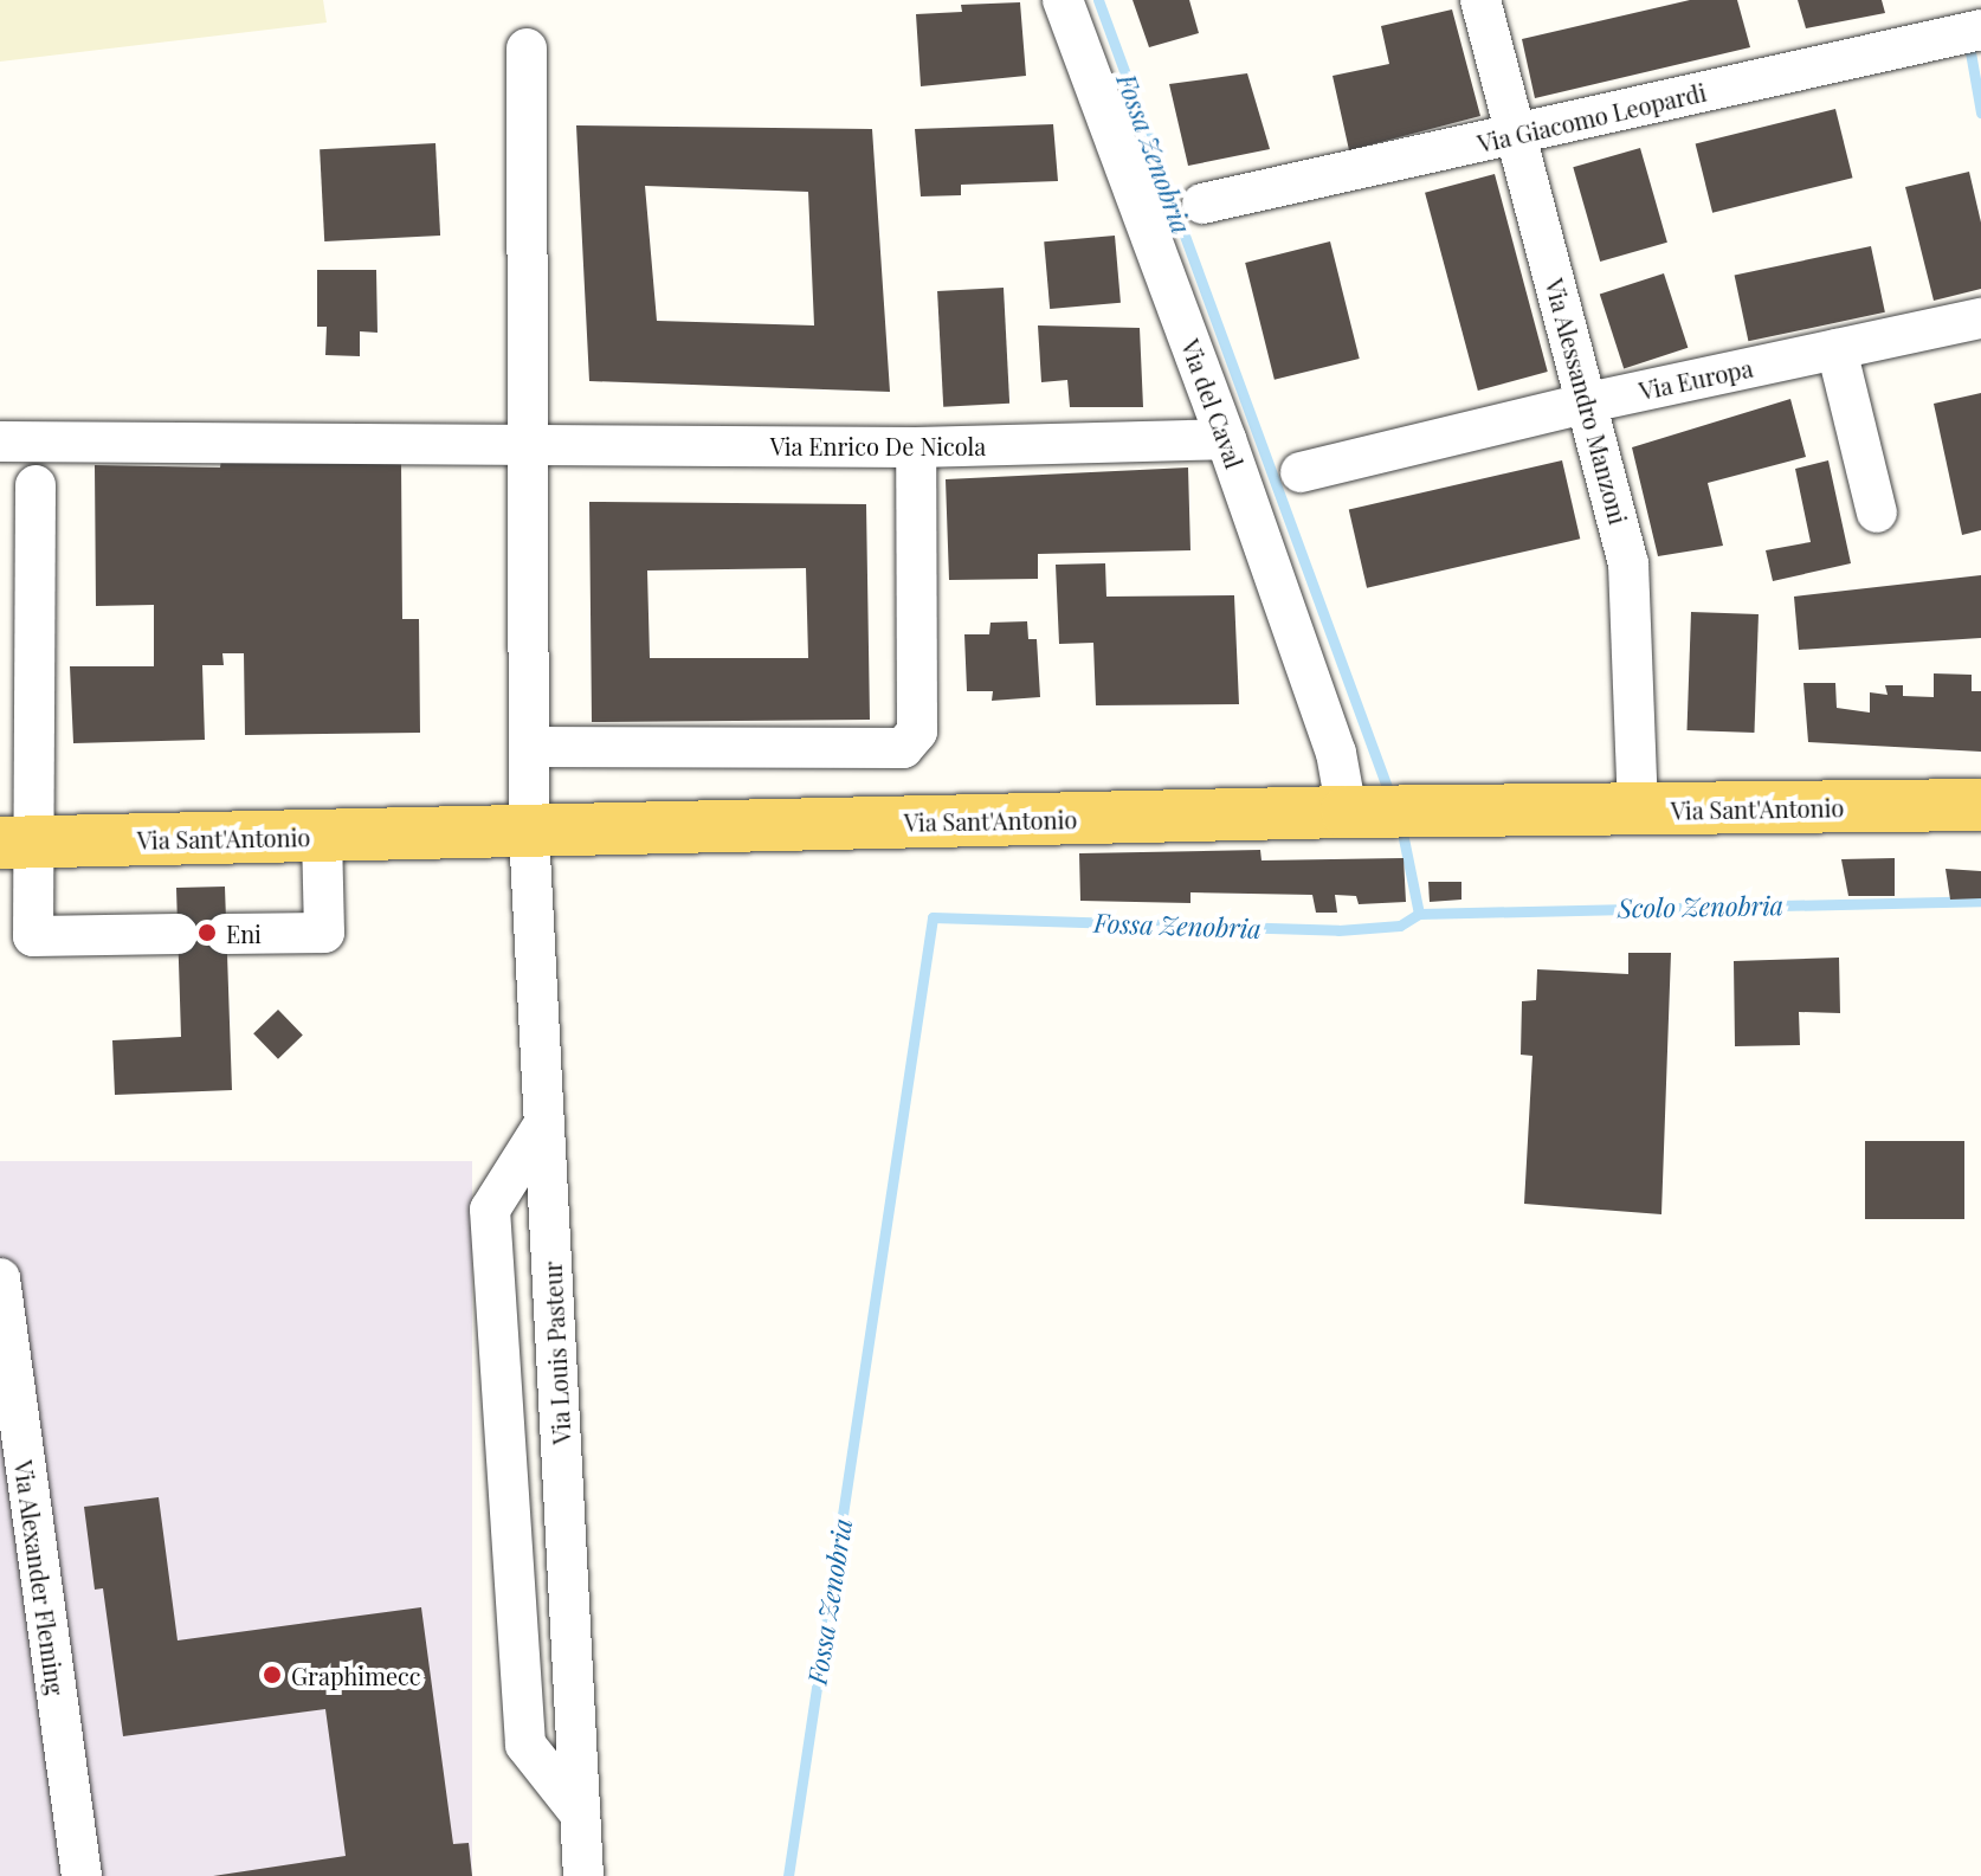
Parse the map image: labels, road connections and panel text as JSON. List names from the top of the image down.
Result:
{
  "streets": {
    "main road": ["Via Sant'Antonio"],
    "street": [
      "Via Giacomo Leopardi",
      "Via Europa",
      "Via Alessandro Manzoni",
      "Via del Caval",
      "Via Enrico De Nicola",
      "Via Louis Pasteur",
      "Via Alexander Fleming"
    ]
  },
  "crossings": [
    ["Via Giacomo Leopardi", "Via Alessandro Manzoni"],
    ["Via Europa", "Via Alessandro Manzoni"],
    ["Via Alessandro Manzoni", "Via Sant'Antonio"],
    ["Via del Caval", "Via Enrico De Nicola"],
    ["Via del Caval", "Via Sant'Antonio"],
    ["Via Enrico De Nicola", "Via Louis Pasteur"],
    ["Via Sant'Antonio", "Via Louis Pasteur"]
  ],
  "water": ["Fossa Zenobria", "Scolo Zenobria"],
  "places": ["Eni", "Graphimecc"]
}
